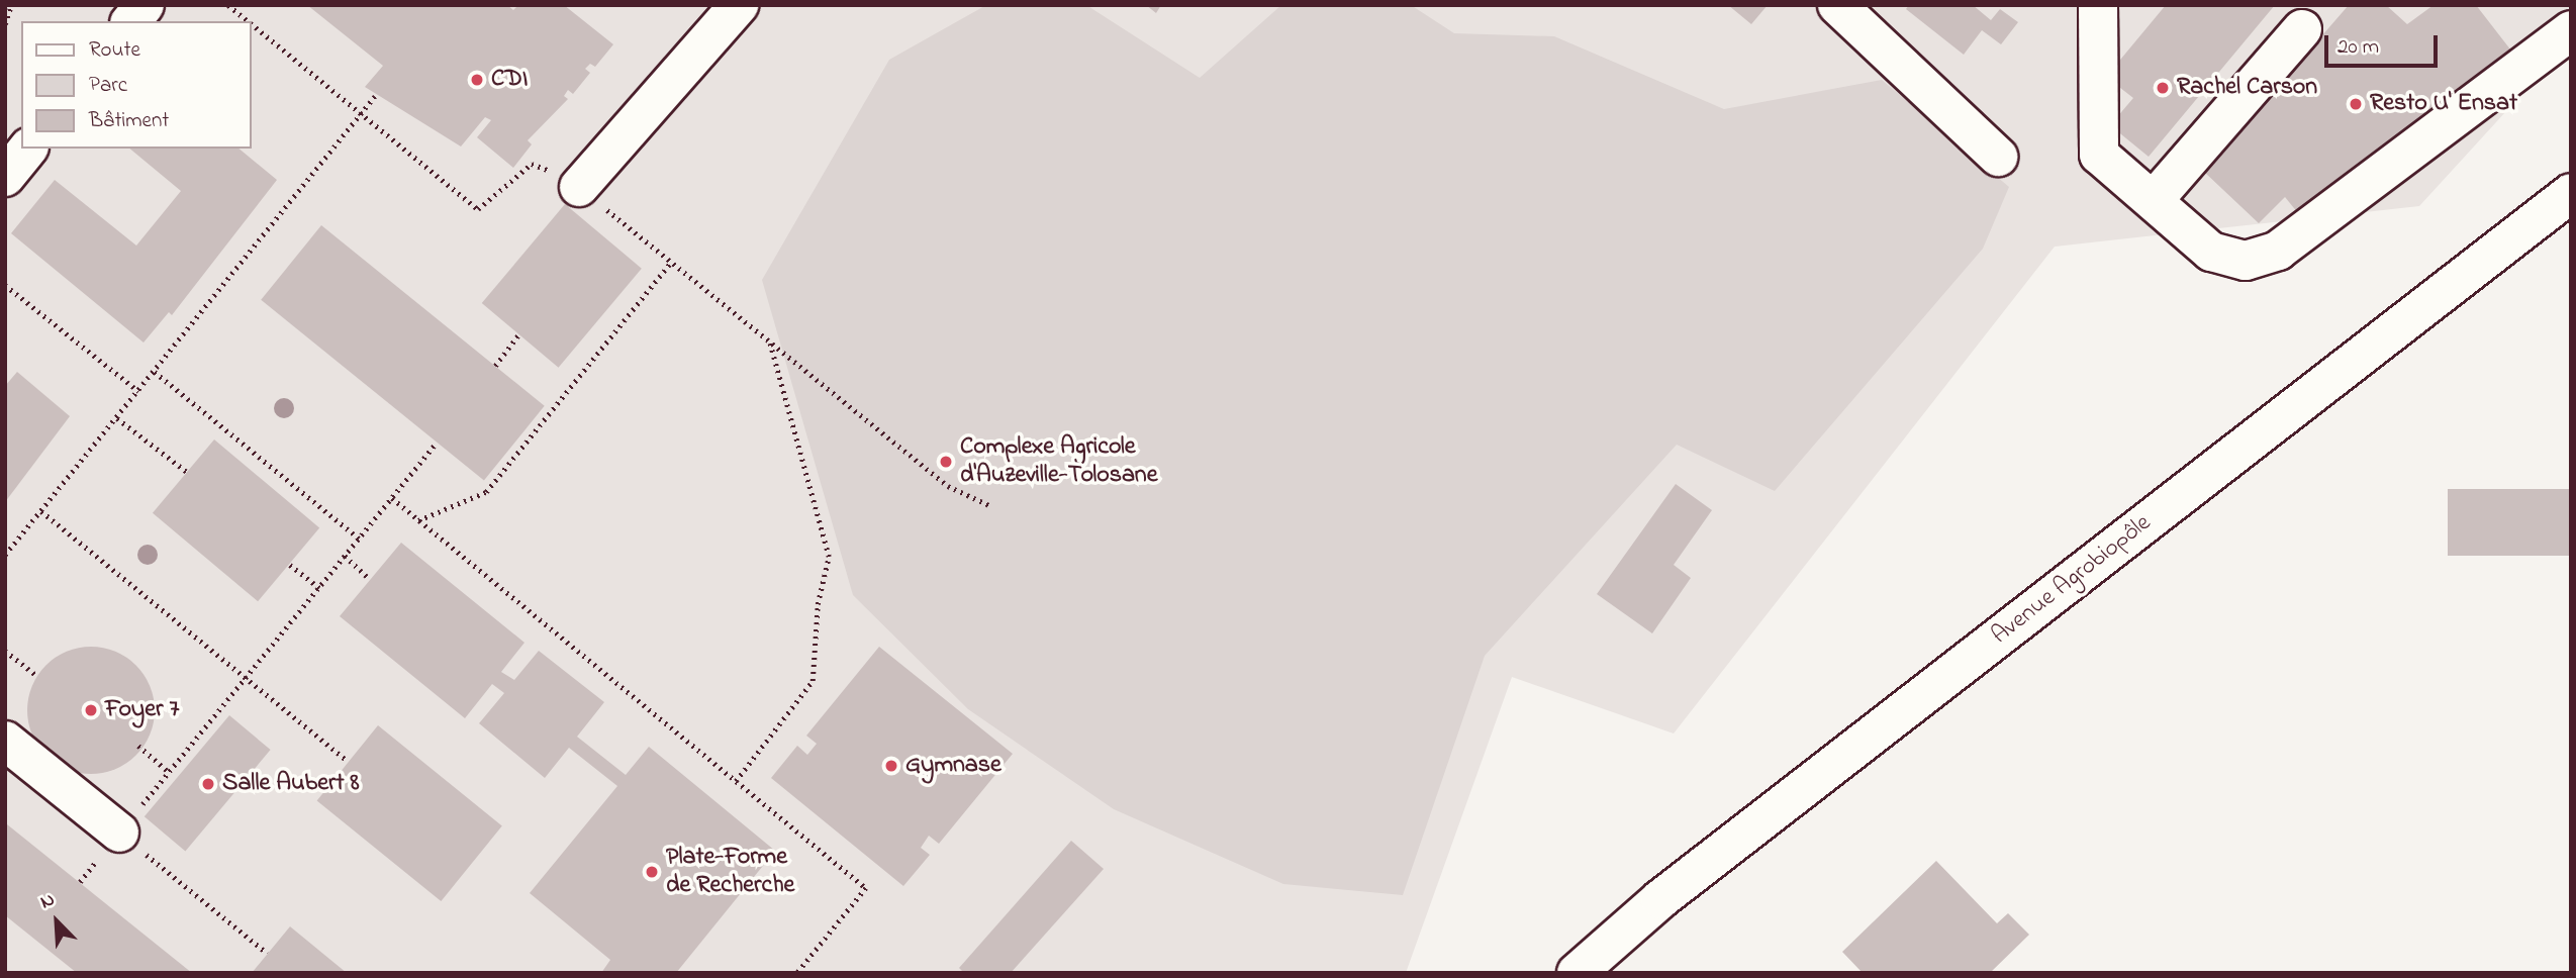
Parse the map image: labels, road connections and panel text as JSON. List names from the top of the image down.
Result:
{
  "streets": {
    "street": ["Avenue Agrobiopôle"]
  },
  "places": [
    "CDI",
    "Rachel Carson",
    "Resto U' Ensat",
    "Complexe Agricole d'Auzeville-Tolosane",
    "Foyer 7",
    "Gymnase",
    "Salle Aubert 8",
    "Plate-Forme de Recherche"
  ],
  "legend": ["Route", "Parc", "Bâtiment"],
  "scale_bar": "20 m",
  "north": "top left"
}
